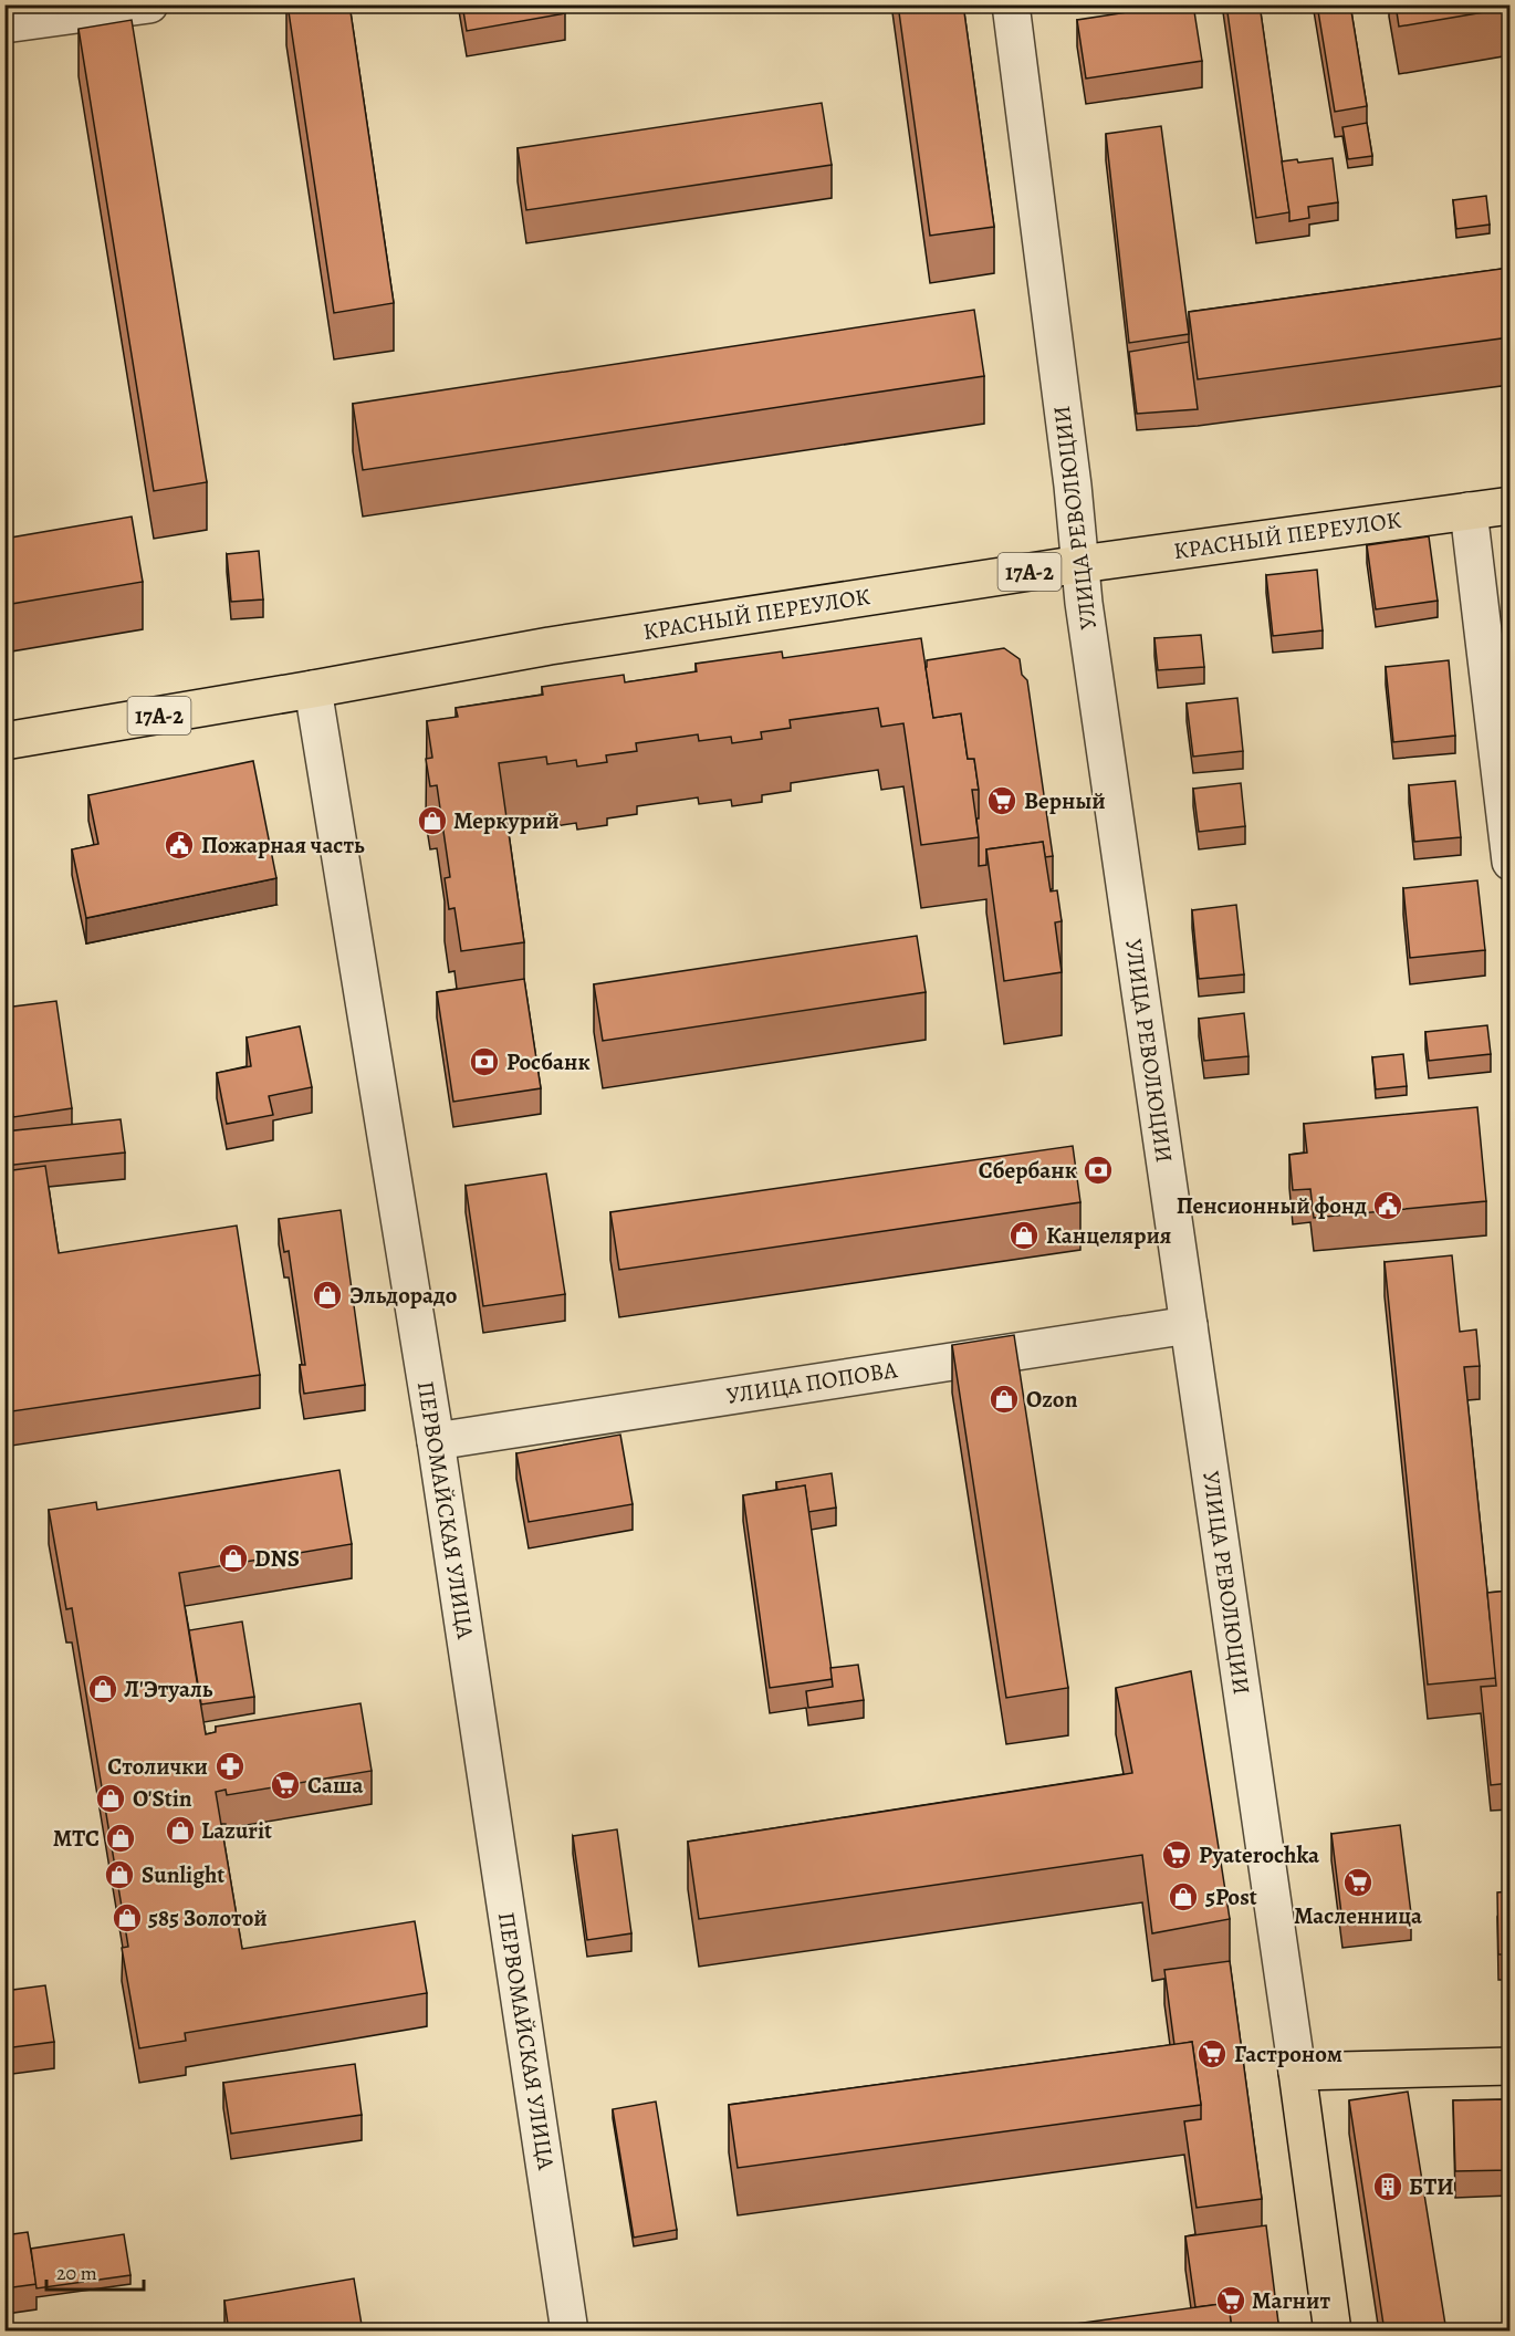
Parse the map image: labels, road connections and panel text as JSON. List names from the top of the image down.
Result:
{
  "streets": {
    "main road": ["УЛИЦА РЕВОЛЮЦИИ", "КРАСНЫЙ ПЕРЕУЛОК", "17А-2"],
    "street": ["УЛИЦА ПОПОВА", "ПЕРВОМАЙСКАЯ УЛИЦА"]
  },
  "crossings": [
    ["УЛИЦА РЕВОЛЮЦИИ", "КРАСНЫЙ ПЕРЕУЛОК"],
    ["УЛИЦА РЕВОЛЮЦИИ", "УЛИЦА ПОПОВА"],
    ["КРАСНЫЙ ПЕРЕУЛОК", "ПЕРВОМАЙСКАЯ УЛИЦА"],
    ["УЛИЦА ПОПОВА", "ПЕРВОМАЙСКАЯ УЛИЦА"]
  ],
  "places": {
    "supermarket": [
      "Верный",
      "Саша",
      "Pyaterochka",
      "Масленница",
      "Гастроном",
      "Магнит"
    ],
    "shop": [
      "Меркурий",
      "Канцелярия",
      "Эльдорадо",
      "Ozon",
      "DNS",
      "Л'Этуаль",
      "O'Stin",
      "Lazurit",
      "МТС",
      "Sunlight",
      "5Post",
      "585 Золотой"
    ],
    "public building": ["Пожарная часть", "Пенсионный фонд"],
    "bank": ["Росбанк", "Сбербанк"],
    "pharmacy": ["Столички"],
    "building": ["БТИ"]
  },
  "scale_bar": "20 m"
}
